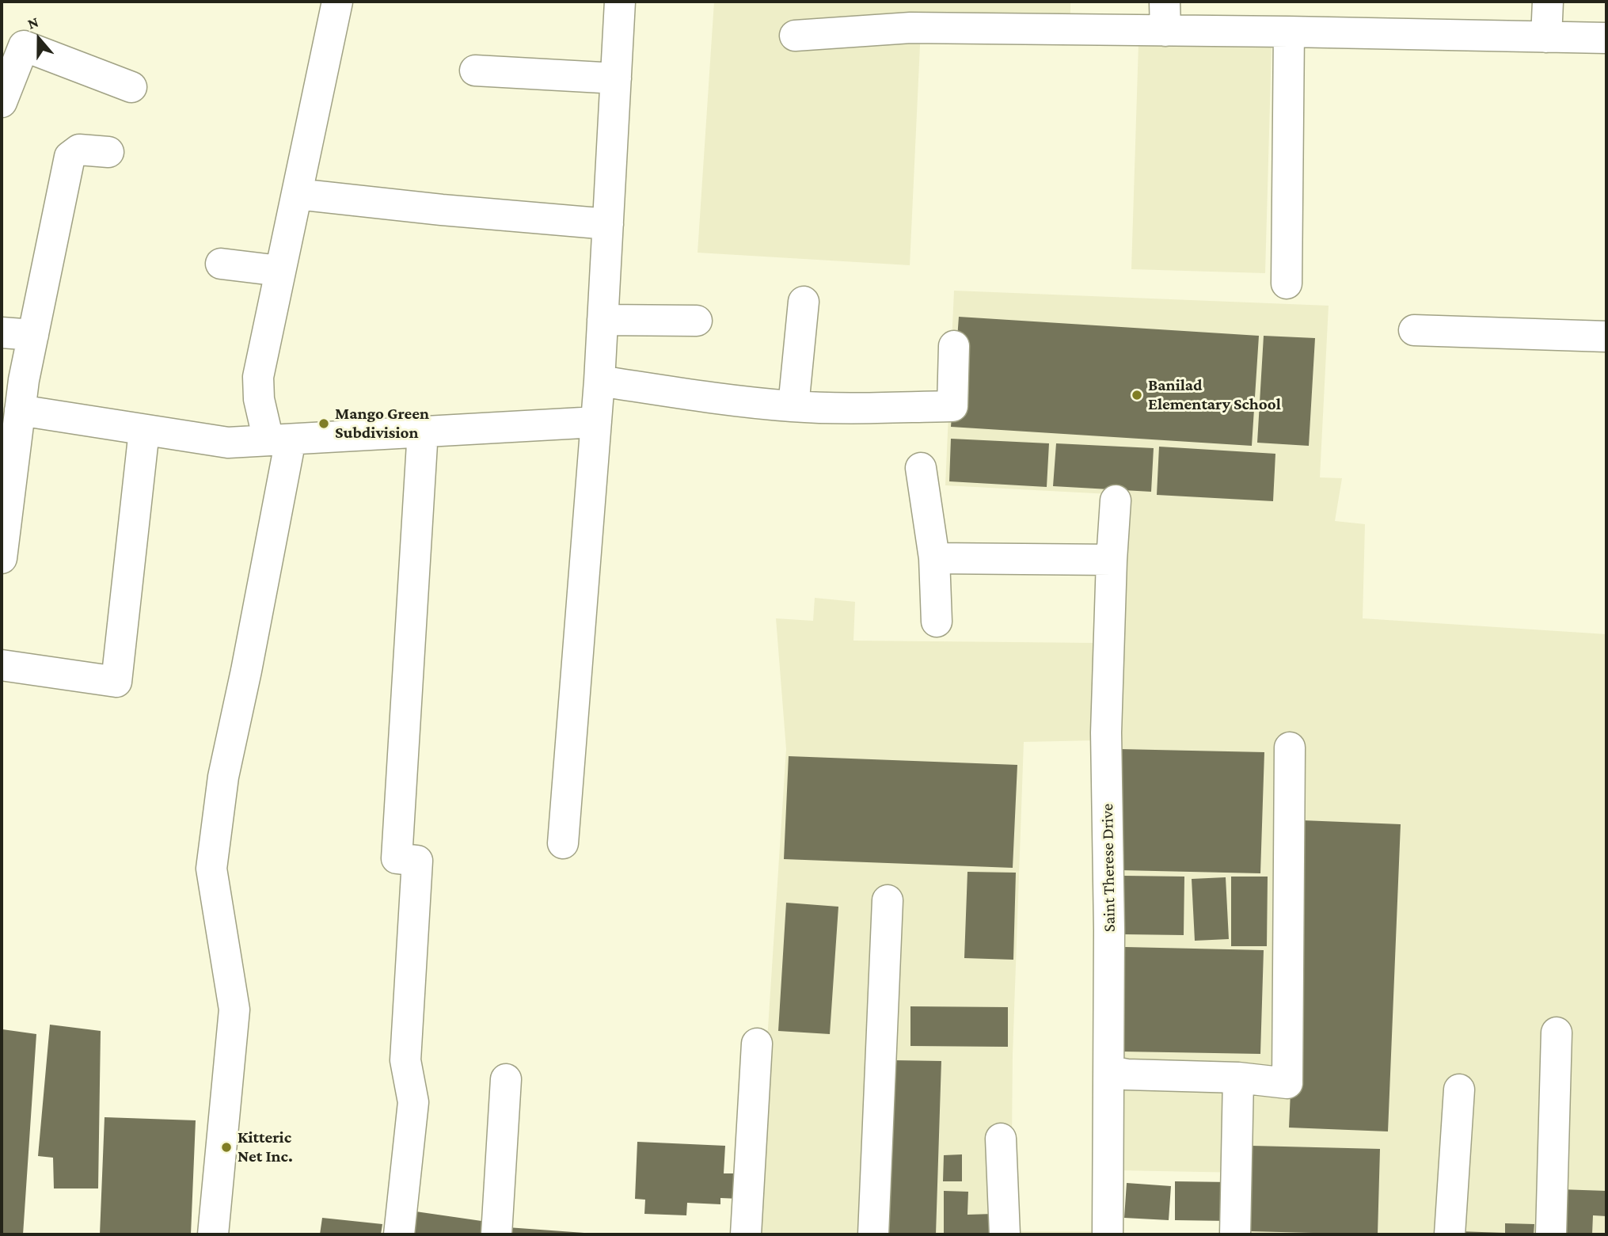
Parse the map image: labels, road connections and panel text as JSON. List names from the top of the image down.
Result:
{
  "streets": {
    "street": ["Saint Therese Drive"]
  },
  "places": ["Banilad Elementary School", "Mango Green Subdivision", "Kitteric Net Inc."],
  "north": "top"
}
